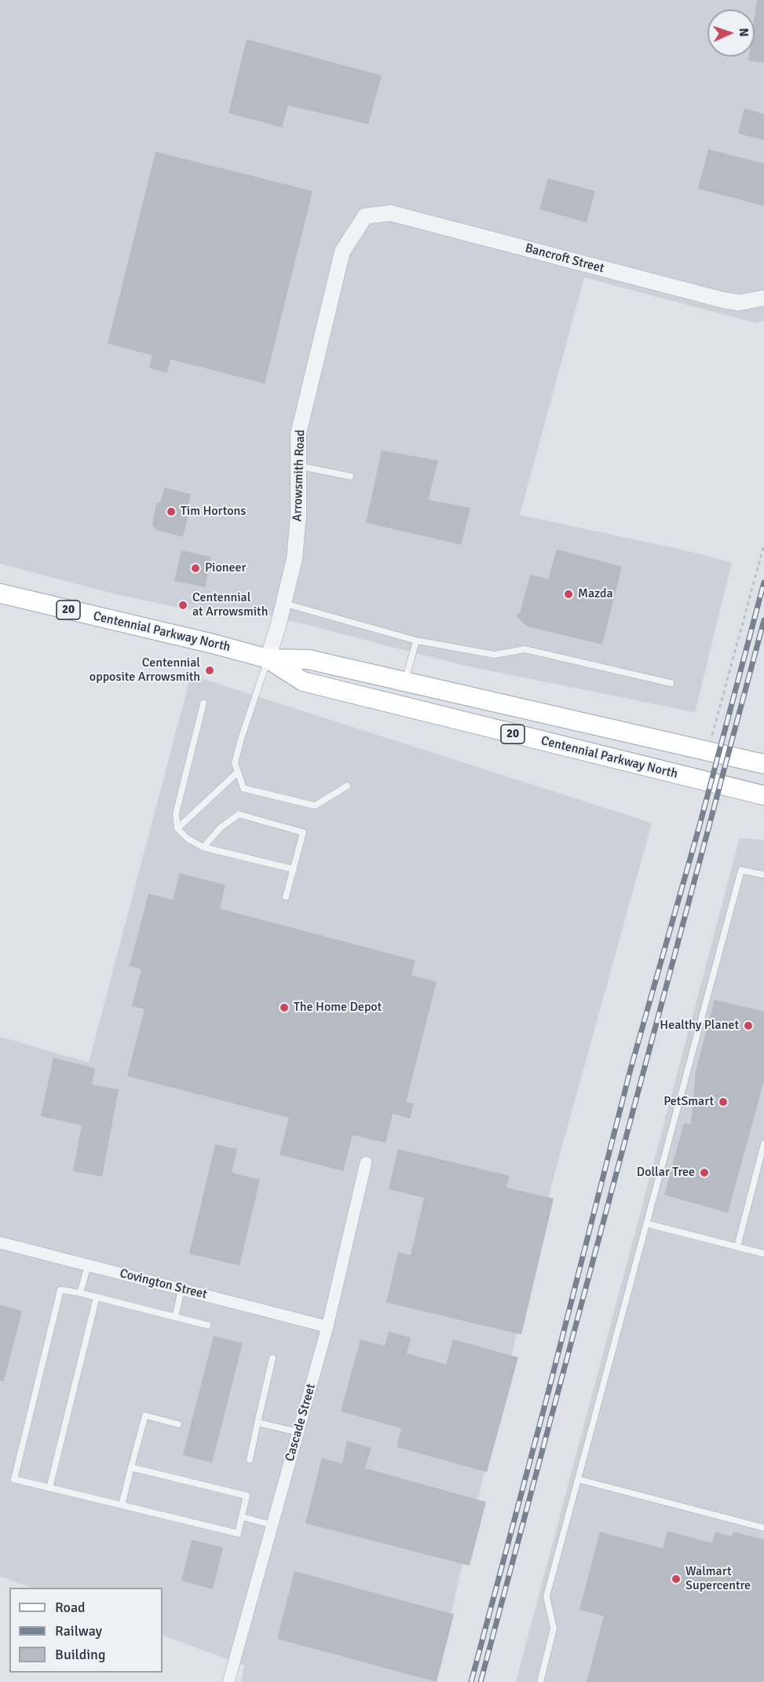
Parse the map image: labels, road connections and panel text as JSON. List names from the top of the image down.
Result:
{
  "streets": {
    "main road": ["20", "Centennial Parkway North"],
    "street": [
      "Bancroft Street",
      "Arrowsmith Road",
      "Covington Street",
      "Cascade Street"
    ]
  },
  "crossings": [
    ["Bancroft Street", "Arrowsmith Road"],
    ["Arrowsmith Road", "Centennial Parkway North"],
    ["Covington Street", "Cascade Street"]
  ],
  "places": [
    "Tim Hortons",
    "Pioneer",
    "Mazda",
    "Centennial at Arrowsmith",
    "Centennial opposite Arrowsmith",
    "The Home Depot",
    "Healthy Planet",
    "PetSmart",
    "Dollar Tree",
    "Walmart Supercentre"
  ],
  "legend": ["Road", "Railway", "Building"],
  "north": "right"
}
